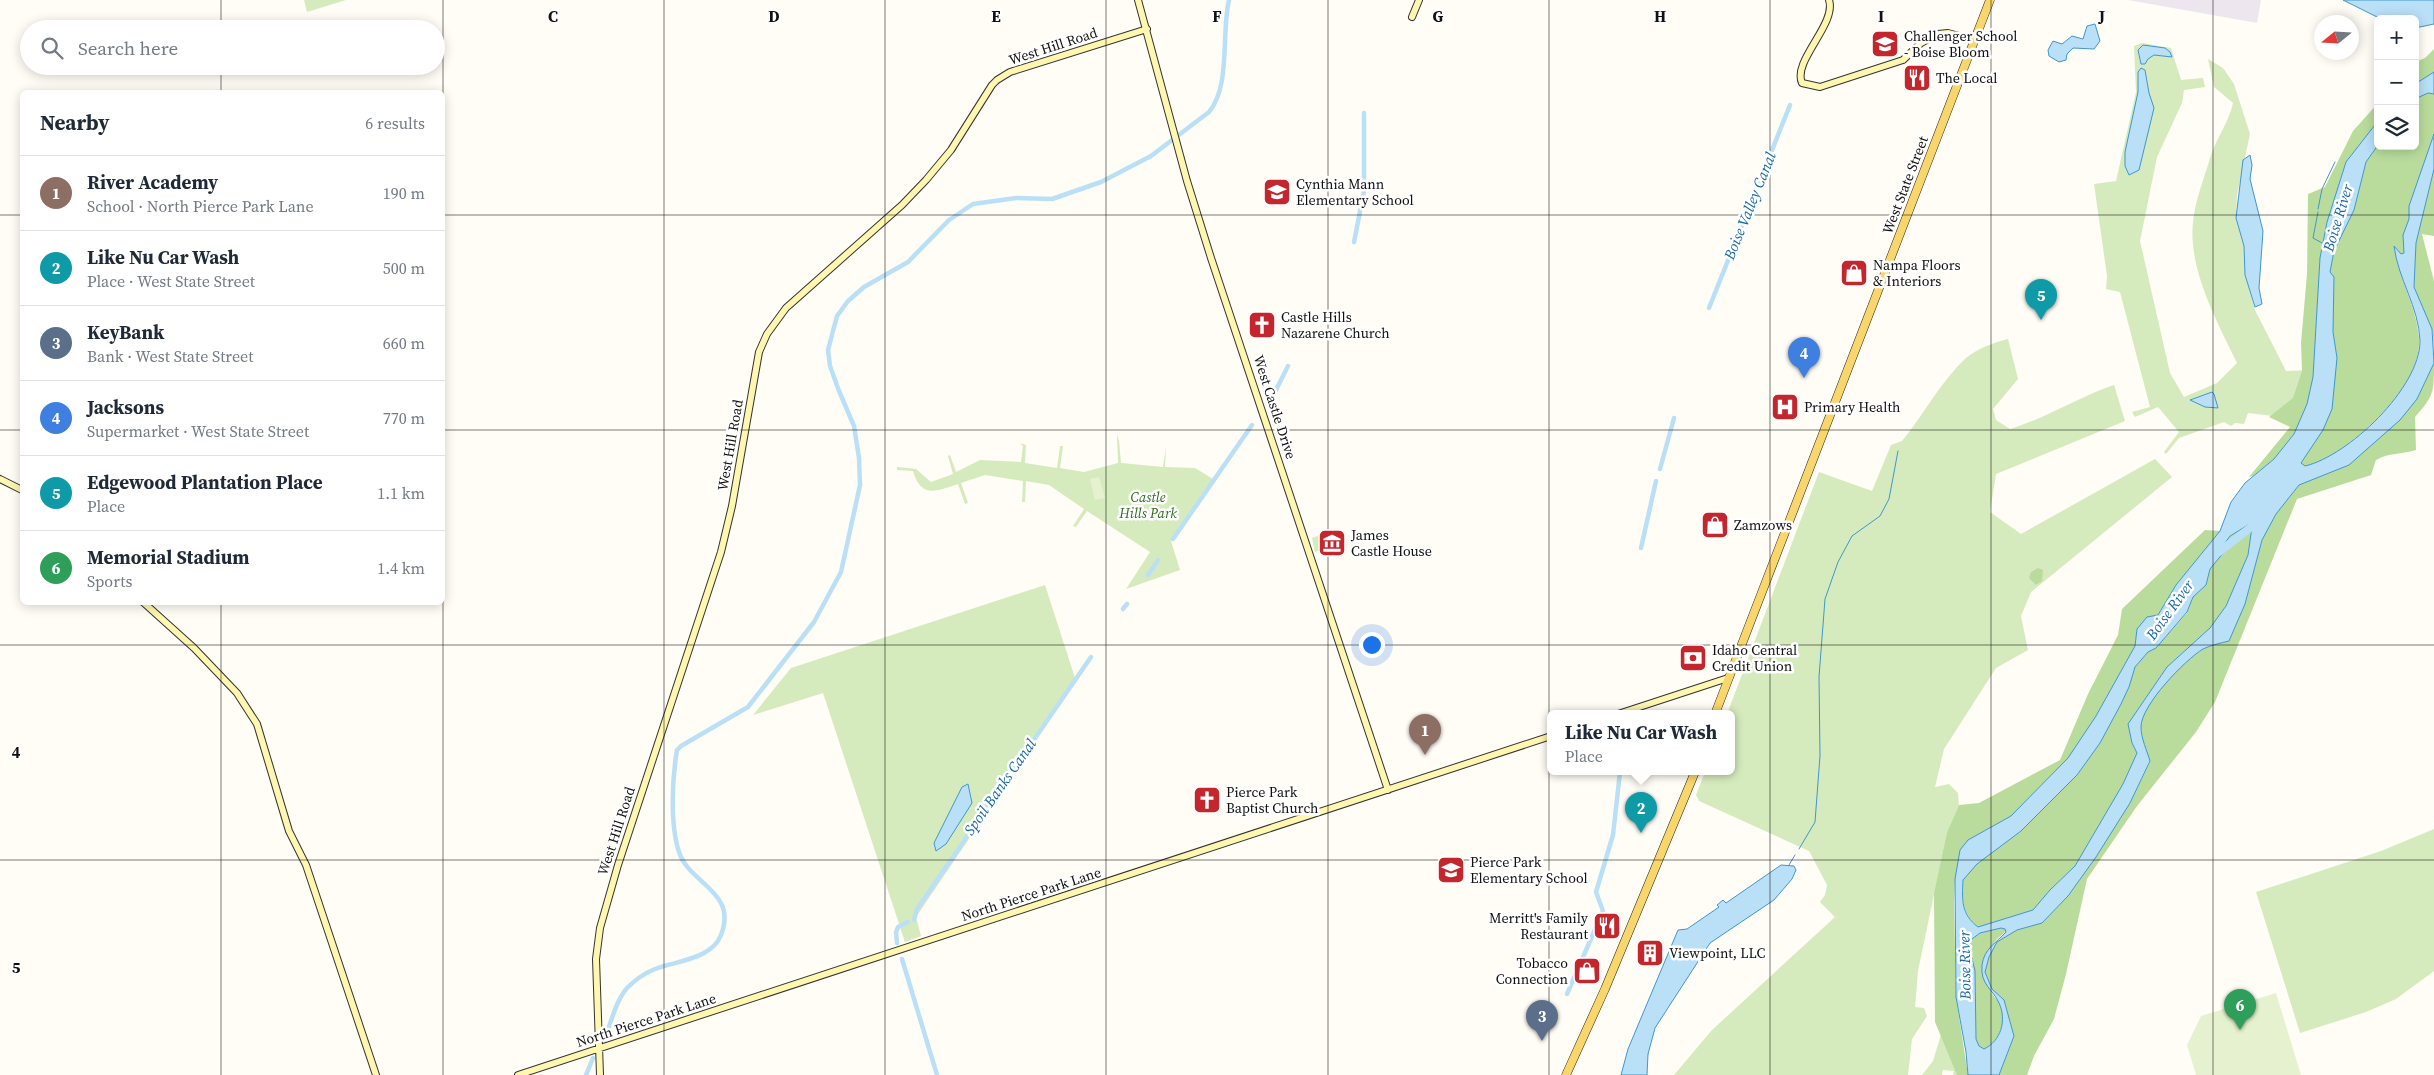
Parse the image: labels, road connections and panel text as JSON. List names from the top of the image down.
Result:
{
  "streets": {
    "main road": ["West State Street"],
    "street": ["West Hill Road", "West Castle Drive", "North Pierce Park Lane"]
  },
  "crossings": [
    ["West Hill Road", "West Castle Drive"],
    ["West Hill Road", "North Pierce Park Lane"],
    ["West Castle Drive", "North Pierce Park Lane"]
  ],
  "water": ["Boise Valley Canal", "Boise River", "Spoil Banks Canal"],
  "parks": ["Castle Hills Park"],
  "places": {
    "school or university": ["Challenger School - Boise Bloom", "Cynthia Mann Elementary School", "Pierce Park Elementary School"],
    "restaurant": ["The Local", "Merritt's Family Restaurant"],
    "shop": ["Nampa Floors & Interiors", "Zamzows", "Tobacco Connection"],
    "church": ["Castle Hills Nazarene Church", "Pierce Park Baptist Church"],
    "hospital": ["Primary Health"],
    "museum": ["James Castle House"],
    "bank": ["Idaho Central Credit Union"],
    "building": ["Viewpoint, LLC"]
  },
  "north": "left",
  "page": {
    "map_buttons": ["+", "−"],
    "search": "Search here",
    "heading": ["Nearby", "6 results"],
    "list": [
      {
        "mark": "1",
        "name": "River Academy",
        "note": "School · North Pierce Park Lane",
        "value": "190 m"
      },
      {
        "mark": "2",
        "name": "Like Nu Car Wash",
        "note": "Place · West State Street",
        "value": "500 m"
      },
      {
        "mark": "3",
        "name": "KeyBank",
        "note": "Bank · West State Street",
        "value": "660 m"
      },
      {
        "mark": "4",
        "name": "Jacksons",
        "note": "Supermarket · West State Street",
        "value": "770 m"
      },
      {
        "mark": "5",
        "name": "Edgewood Plantation Place",
        "note": "Place",
        "value": "1.1 km"
      },
      {
        "mark": "6",
        "name": "Memorial Stadium",
        "note": "Sports",
        "value": "1.4 km"
      }
    ],
    "pins": [
      "5",
      "4",
      "1",
      "2",
      "6",
      "3"
    ],
    "popup": ["Like Nu Car Wash", "Place"]
  },
  "grid": {
    "columns": [
      "C",
      "D",
      "E",
      "F",
      "G",
      "H",
      "I",
      "J"
    ],
    "rows": ["4", "5"]
  }
}
